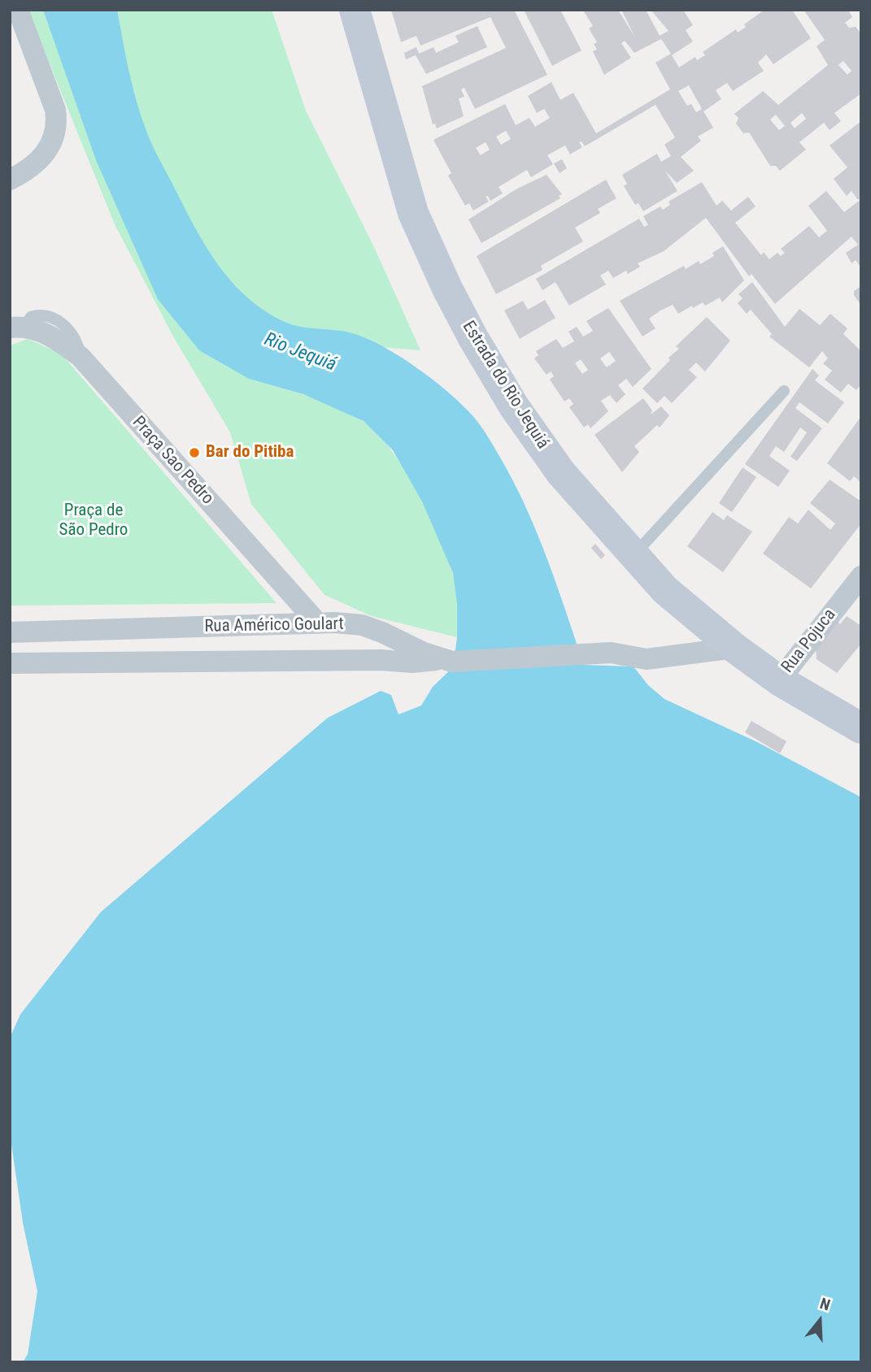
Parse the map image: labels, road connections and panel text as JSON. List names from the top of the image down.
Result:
{
  "streets": {
    "main road": ["Estrada do Rio Jequiá"],
    "street": ["Praça Sao Pedro", "Rua Américo Goulart", "Rua Pojuca"]
  },
  "crossings": [
    ["Estrada do Rio Jequiá", "Rua Américo Goulart"],
    ["Estrada do Rio Jequiá", "Rua Pojuca"],
    ["Praça Sao Pedro", "Rua Américo Goulart"]
  ],
  "water": ["Rio Jequiá"],
  "parks": ["Praça de São Pedro"],
  "places": ["Bar do Pitiba"],
  "north": "top"
}
